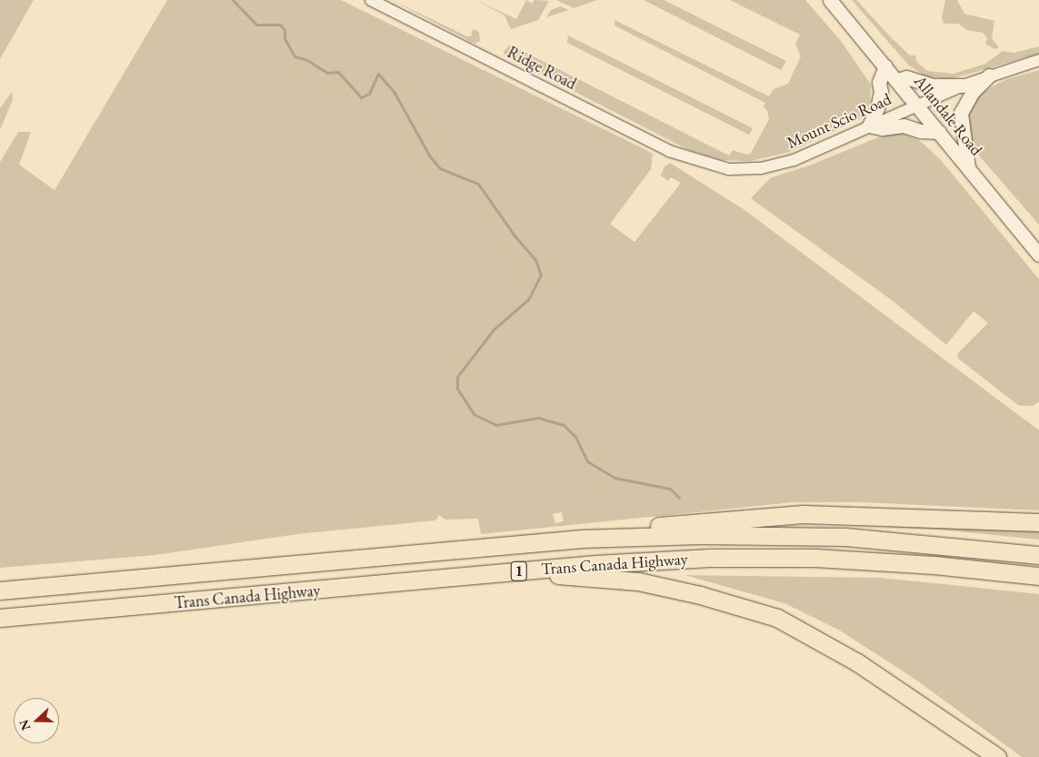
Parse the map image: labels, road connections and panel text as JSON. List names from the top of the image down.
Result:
{
  "streets": {
    "highway": ["Trans Canada Highway", "1"],
    "main road": ["Allandale Road"],
    "street": ["Ridge Road", "Mount Scio Road"]
  },
  "crossings": [
    ["Ridge Road", "Mount Scio Road"],
    ["Allandale Road", "Mount Scio Road"]
  ],
  "north": "left"
}
